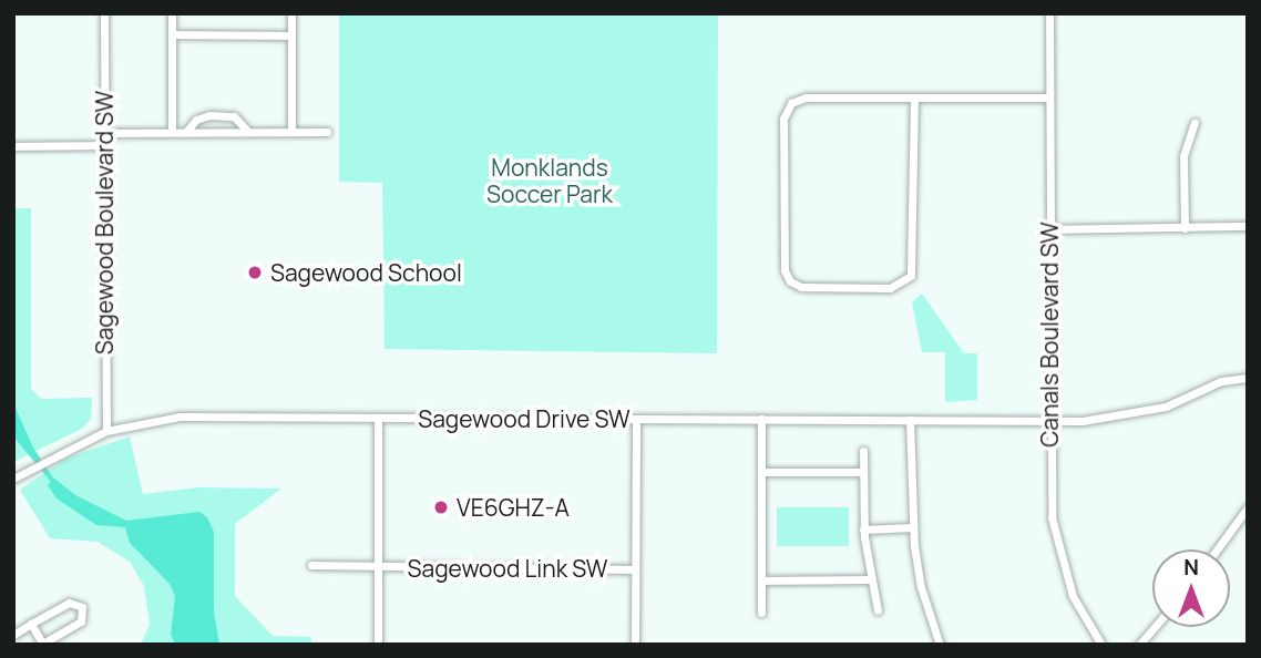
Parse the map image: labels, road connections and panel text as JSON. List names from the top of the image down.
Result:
{
  "streets": {
    "street": [
      "Sagewood Boulevard SW",
      "Canals Boulevard SW",
      "Sagewood Drive SW",
      "Sagewood Link SW"
    ]
  },
  "crossings": [
    ["Sagewood Boulevard SW", "Sagewood Drive SW"],
    ["Canals Boulevard SW", "Sagewood Drive SW"]
  ],
  "parks": ["Monklands Soccer Park"],
  "places": ["Sagewood School", "VE6GHZ-A"],
  "north": "top"
}
